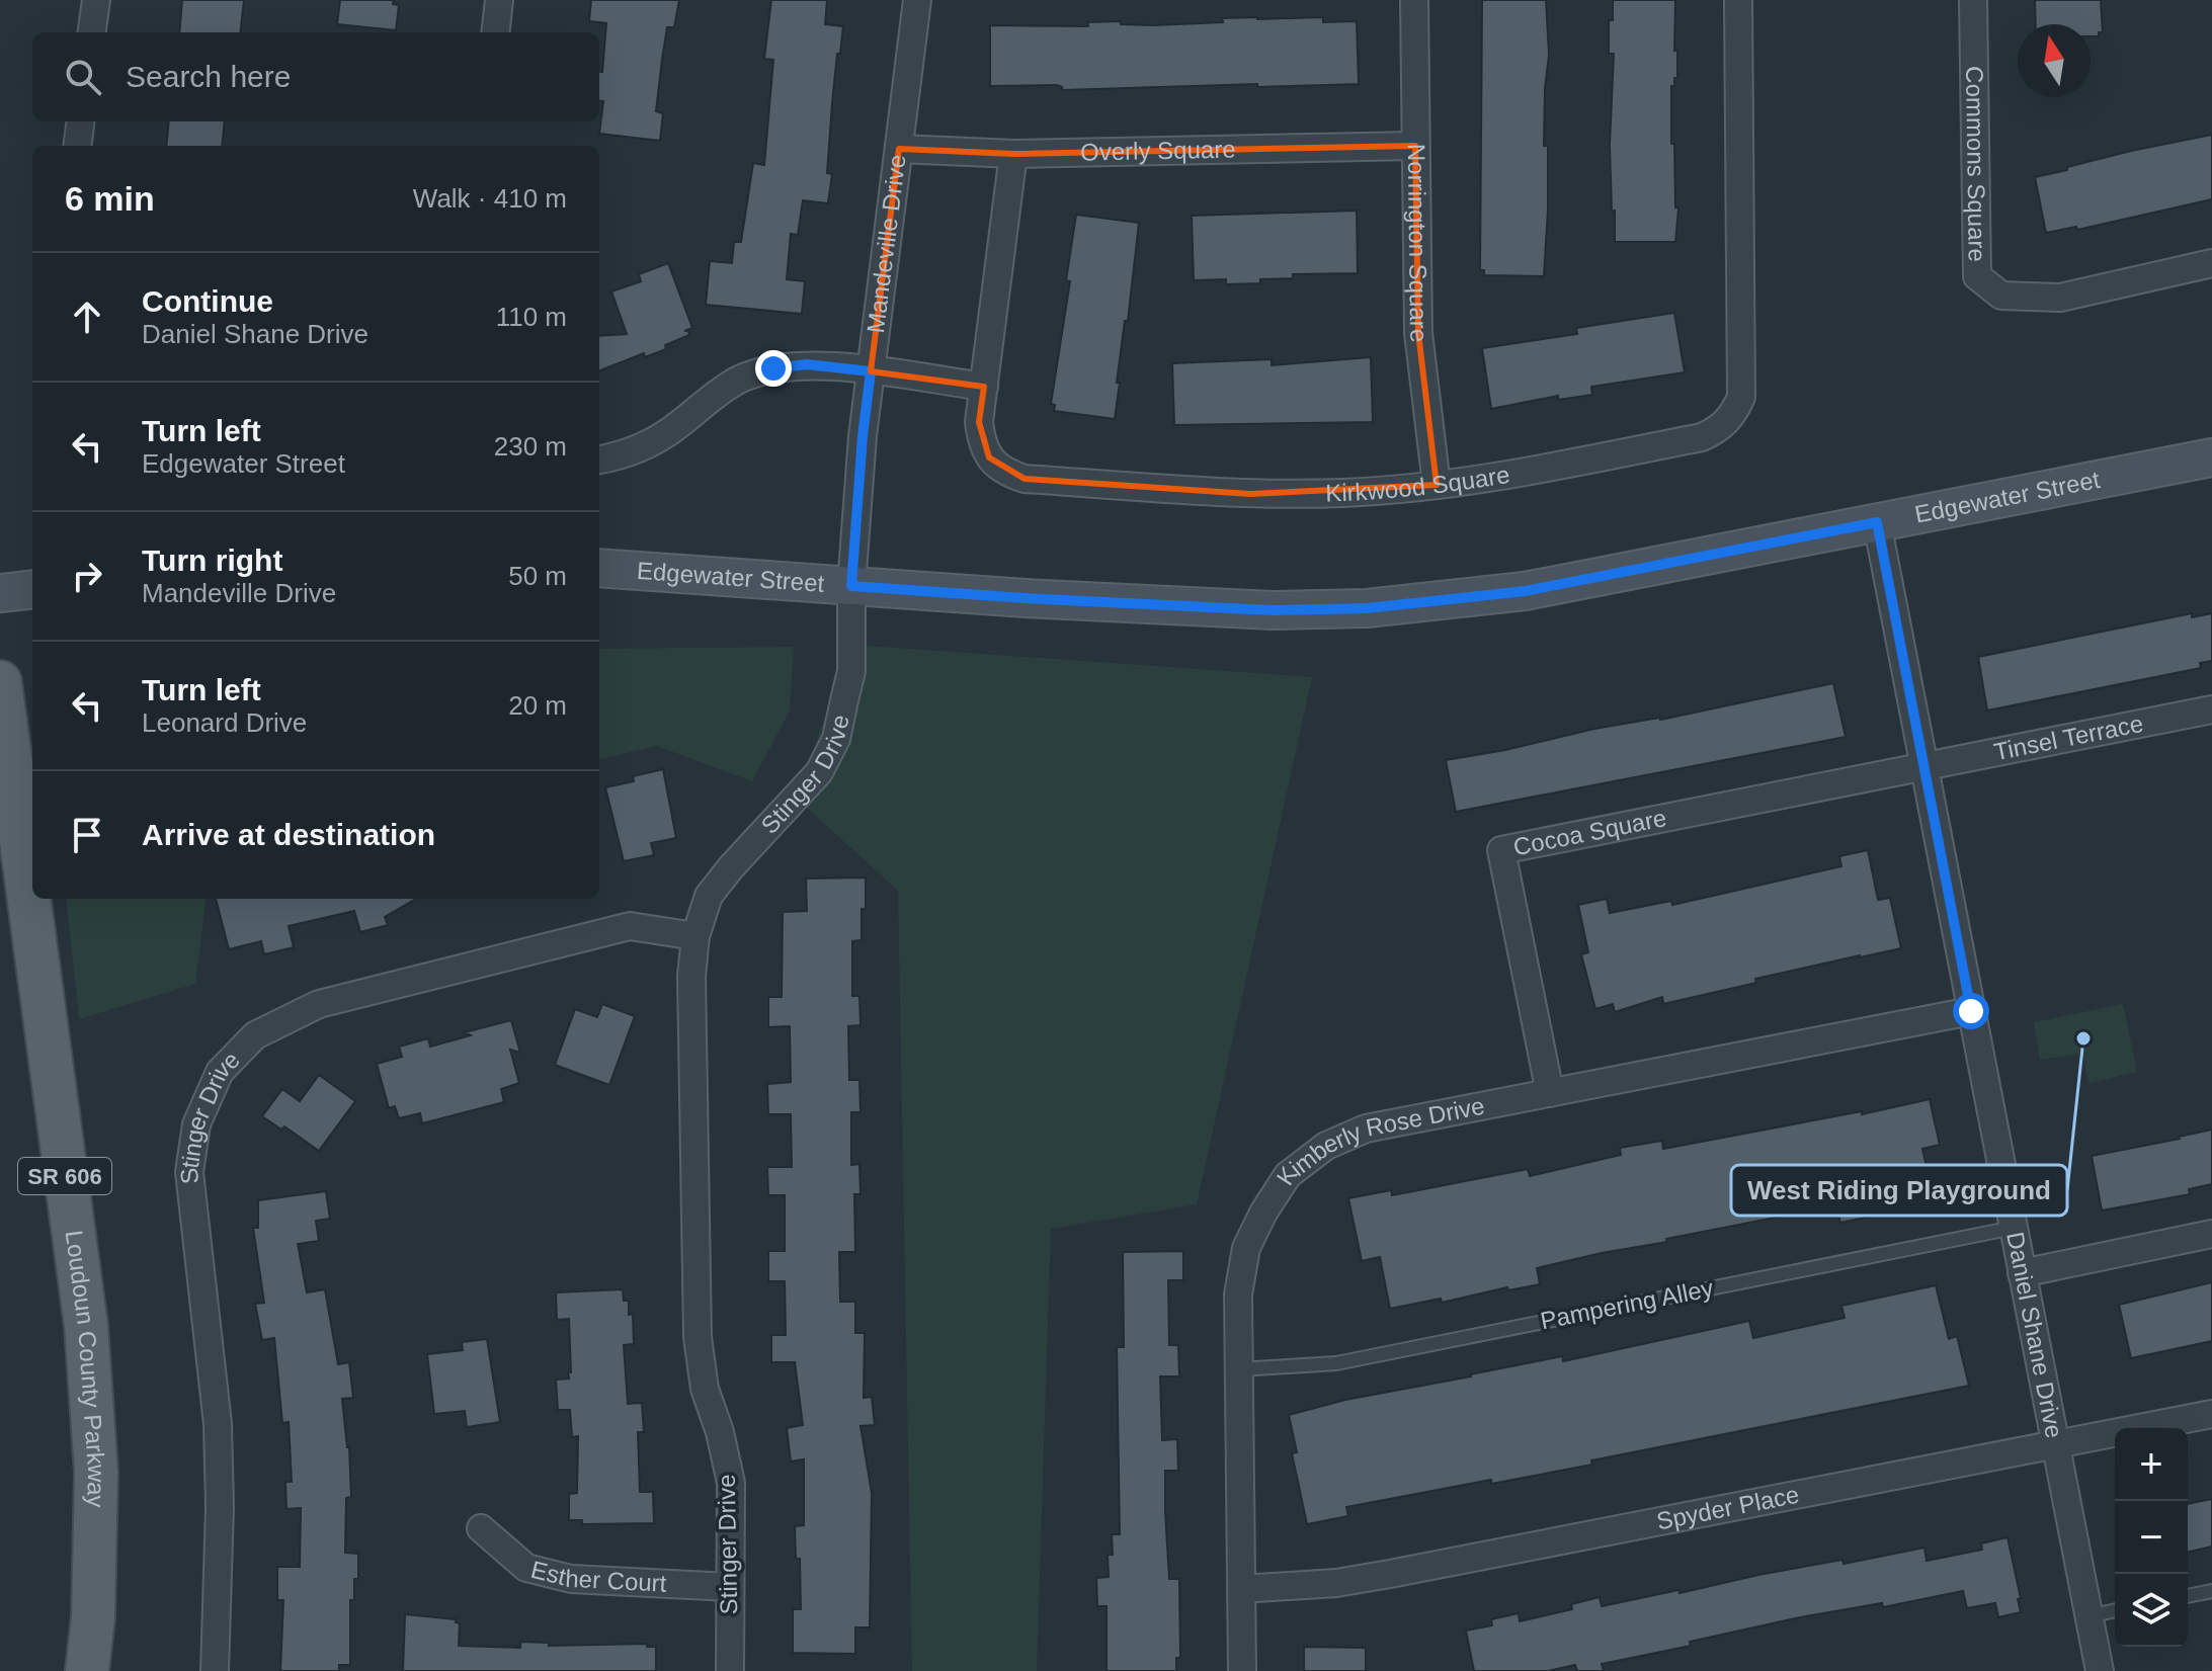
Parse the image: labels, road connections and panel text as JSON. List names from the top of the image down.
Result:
{
  "streets": {
    "main road": ["SR 606", "Loudoun County Parkway"],
    "street": [
      "Overly Square",
      "Commons Square",
      "Norrington Square",
      "Mandeville Drive",
      "Kirkwood Square",
      "Edgewater Street",
      "Tinsel Terrace",
      "Stinger Drive",
      "Cocoa Square",
      "Kimberly Rose Drive",
      "Daniel Shane Drive",
      "Spyder Place",
      "Esther Court"
    ],
    "lane": ["Pampering Alley"]
  },
  "crossings": [
    ["Overly Square", "Norrington Square"],
    ["Overly Square", "Mandeville Drive"],
    ["Overly Square", "Kirkwood Square"],
    ["Norrington Square", "Kirkwood Square"],
    ["Mandeville Drive", "Edgewater Street"],
    ["Mandeville Drive", "Stinger Drive"],
    ["Edgewater Street", "Stinger Drive"],
    ["Edgewater Street", "Daniel Shane Drive"],
    ["Tinsel Terrace", "Cocoa Square"],
    ["Tinsel Terrace", "Daniel Shane Drive"],
    ["Stinger Drive", "Esther Court"],
    ["Cocoa Square", "Kimberly Rose Drive"],
    ["Cocoa Square", "Daniel Shane Drive"],
    ["Kimberly Rose Drive", "Pampering Alley"],
    ["Kimberly Rose Drive", "Daniel Shane Drive"],
    ["Kimberly Rose Drive", "Spyder Place"],
    ["Pampering Alley", "Daniel Shane Drive"],
    ["Daniel Shane Drive", "Spyder Place"]
  ],
  "places": ["West Riding Playground"],
  "north": "top",
  "page": {
    "search": "Search here",
    "heading": ["6 min", "Walk · 410 m"],
    "list": [
      ["Continue", "Daniel Shane Drive", "110 m"],
      ["Turn left", "Edgewater Street", "230 m"],
      ["Turn right", "Mandeville Drive", "50 m"],
      ["Turn left", "Leonard Drive", "20 m"],
      "Arrive at destination"
    ],
    "map_buttons": ["+", "−"]
  }
}
